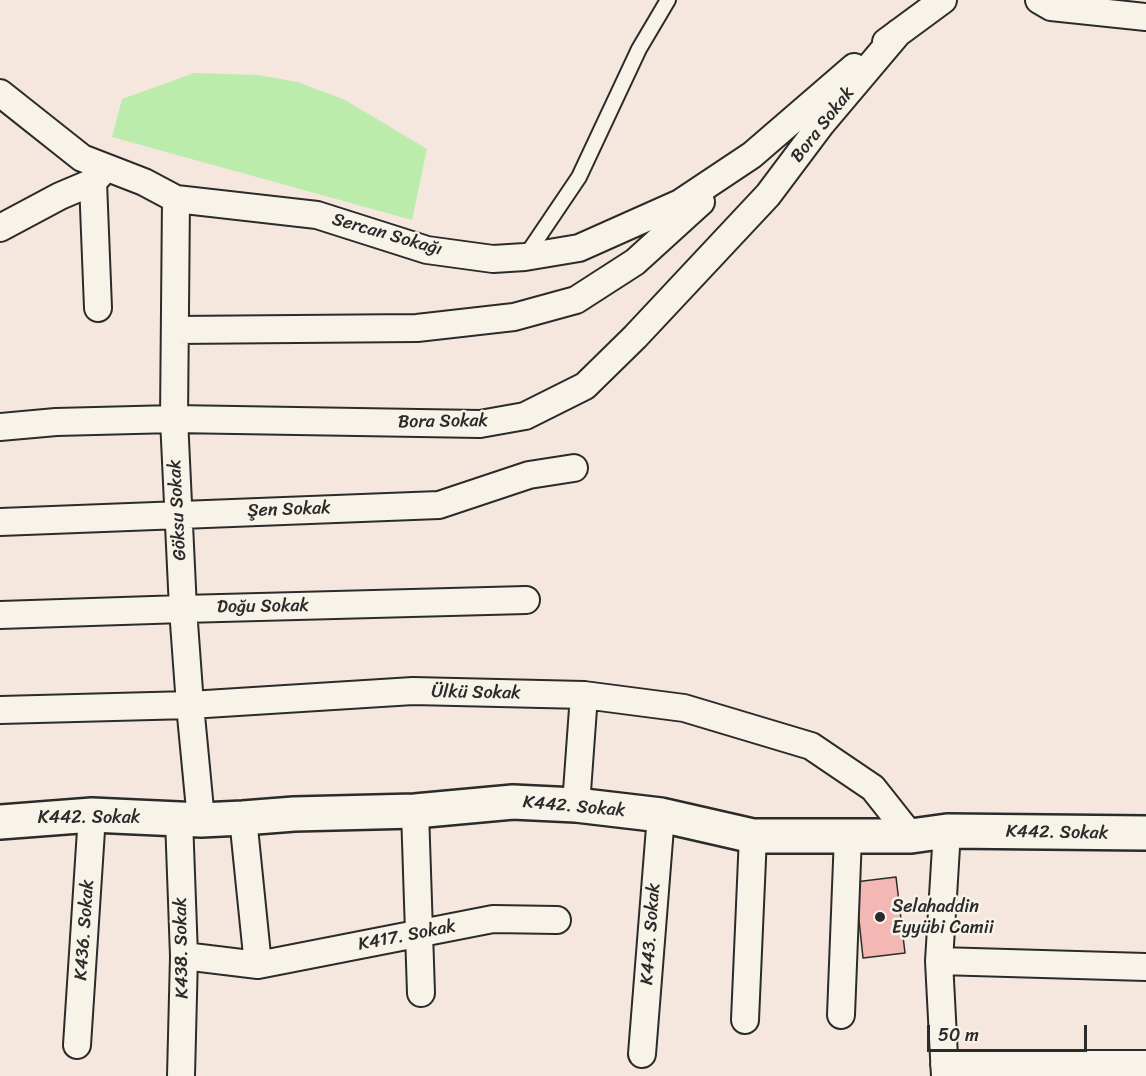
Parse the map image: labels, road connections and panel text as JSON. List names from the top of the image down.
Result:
{
  "streets": {
    "main road": ["K442. Sokak"],
    "street": [
      "Bora Sokak",
      "Sercan Sokağı",
      "Göksu Sokak",
      "Şen Sokak",
      "Doğu Sokak",
      "Ülkü Sokak",
      "K436. Sokak",
      "K443. Sokak",
      "K417. Sokak",
      "K438. Sokak"
    ]
  },
  "crossings": [
    ["Bora Sokak", "Sercan Sokağı"],
    ["Bora Sokak", "Göksu Sokak"],
    ["Sercan Sokağı", "Göksu Sokak"],
    ["Göksu Sokak", "Şen Sokak"],
    ["Göksu Sokak", "Doğu Sokak"],
    ["Göksu Sokak", "Ülkü Sokak"],
    ["Göksu Sokak", "K442. Sokak"],
    ["Göksu Sokak", "K438. Sokak"],
    ["Ülkü Sokak", "K442. Sokak"],
    ["K442. Sokak", "K436. Sokak"],
    ["K442. Sokak", "K443. Sokak"],
    ["K442. Sokak", "K438. Sokak"],
    ["K417. Sokak", "K438. Sokak"]
  ],
  "places": ["Selahaddin Eyyübi Camii"],
  "scale_bar": "50 m"
}
